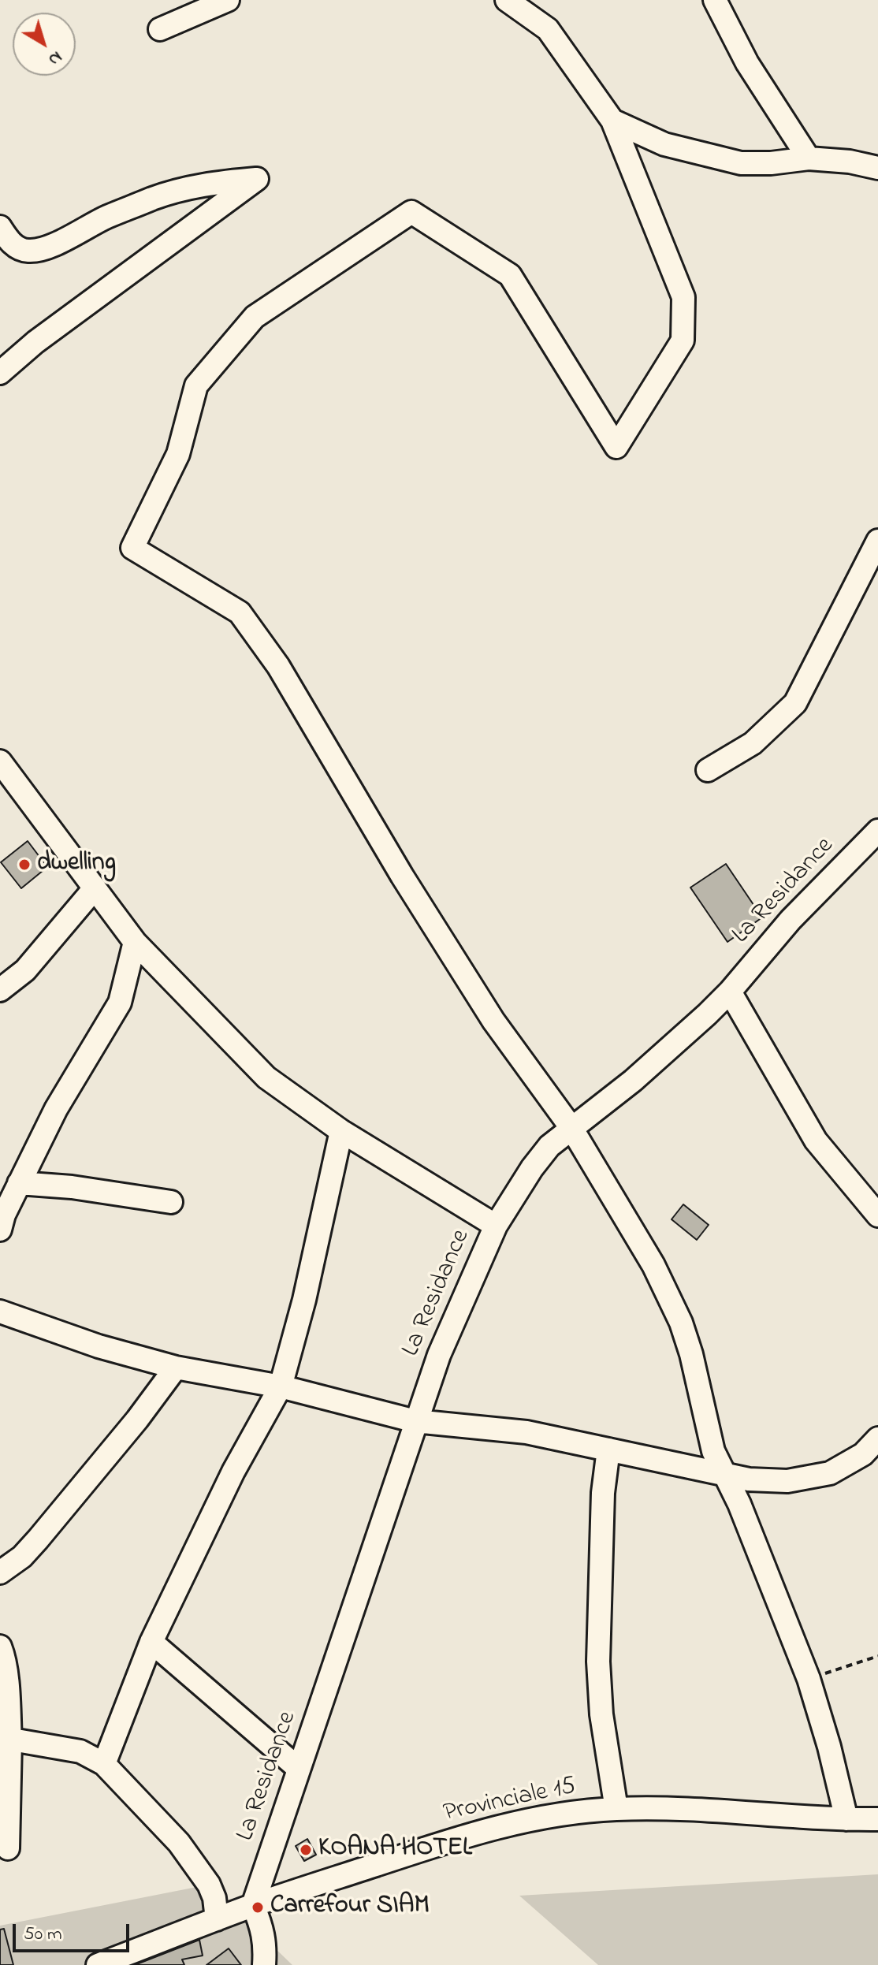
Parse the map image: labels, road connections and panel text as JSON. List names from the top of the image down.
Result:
{
  "streets": {
    "street": ["La Residance", "Provinciale 15"]
  },
  "crossings": [
    ["La Residance", "Provinciale 15"]
  ],
  "places": ["dwelling", "KOANA HOTEL", "Carrefour SIAM"],
  "scale_bar": "50 m",
  "north": "bottom right"
}
